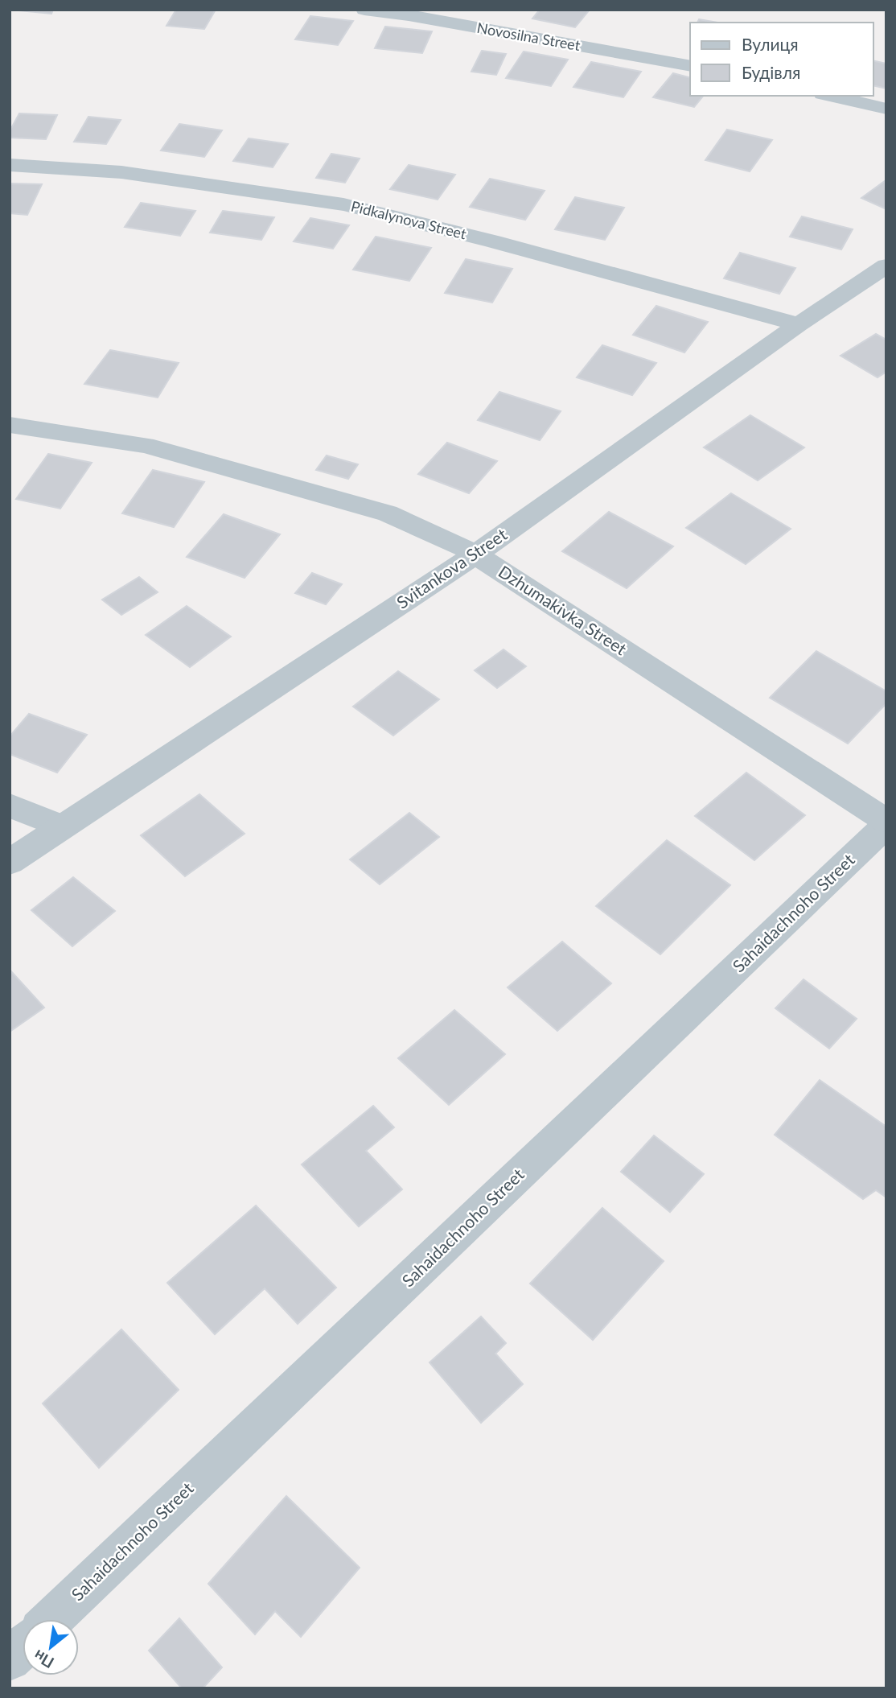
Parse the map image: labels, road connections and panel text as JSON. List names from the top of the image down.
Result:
{
  "streets": {
    "street": [
      "Novosilna Street",
      "Pidkalynova Street",
      "Svitankova Street",
      "Dzhumakivka Street",
      "Sahaidachnoho Street"
    ]
  },
  "crossings": [
    ["Pidkalynova Street", "Svitankova Street"],
    ["Svitankova Street", "Dzhumakivka Street"],
    ["Dzhumakivka Street", "Sahaidachnoho Street"]
  ],
  "legend": ["Вулиця", "Будівля"],
  "north": "bottom left"
}
